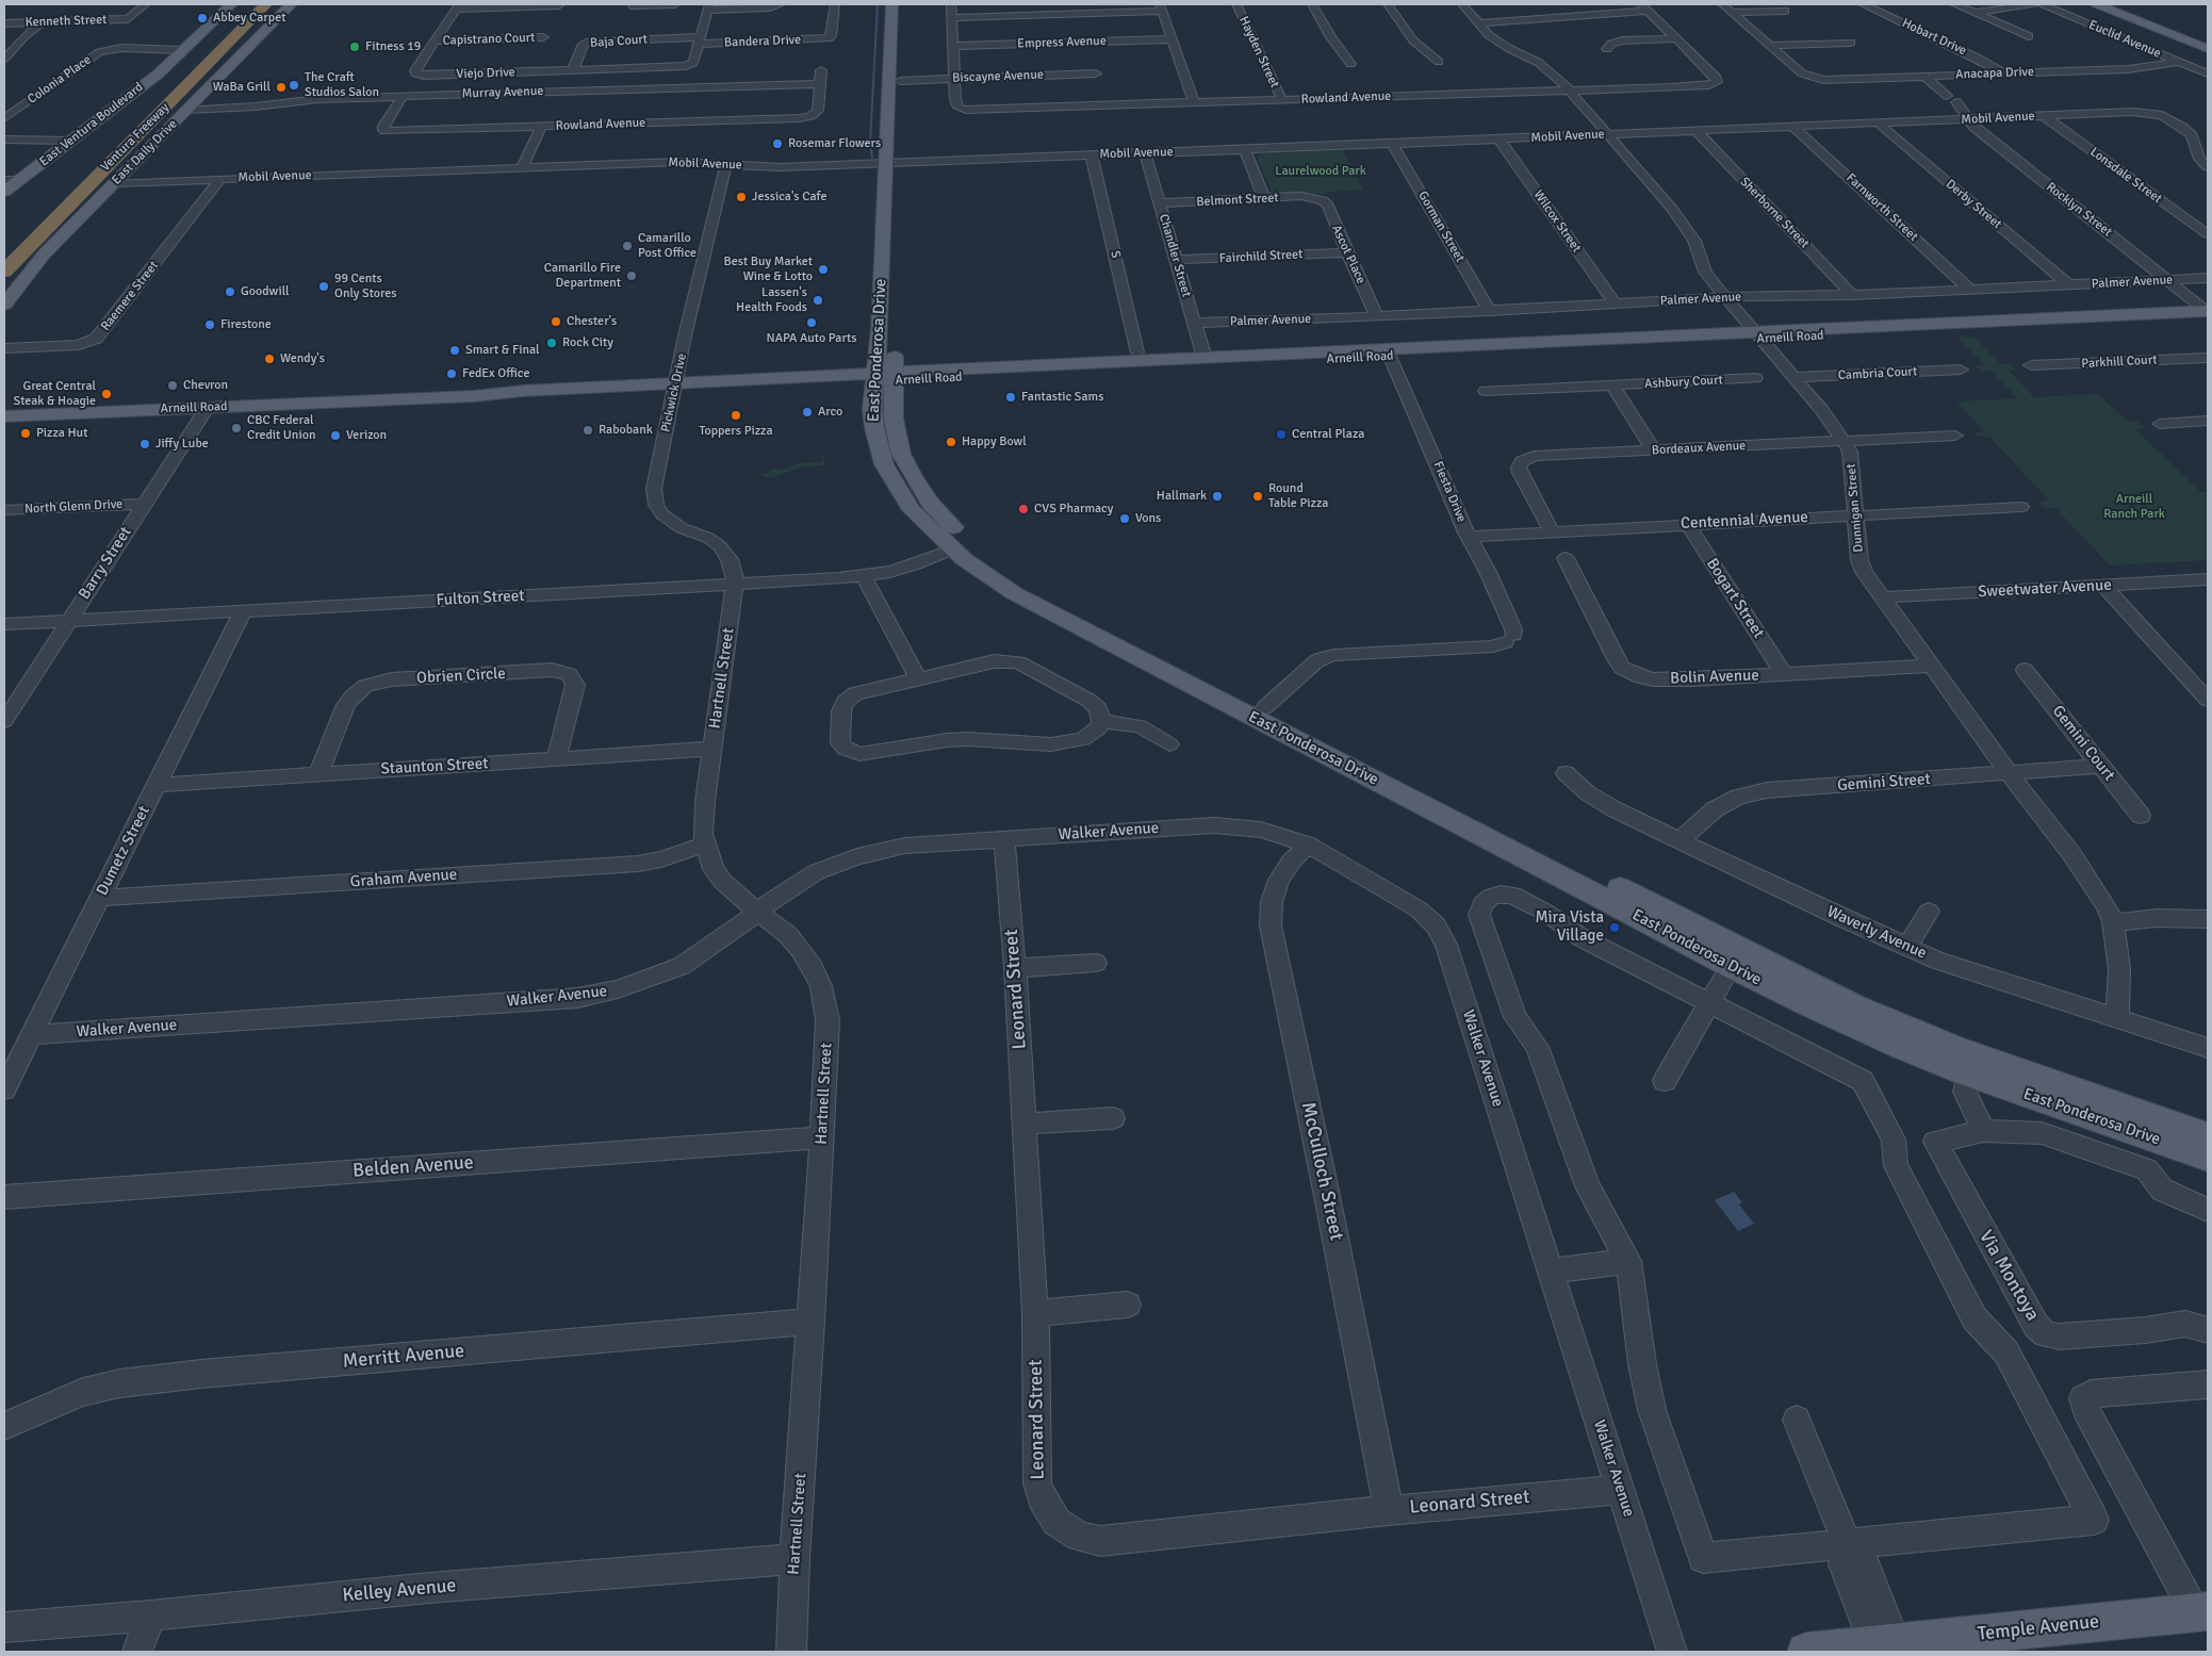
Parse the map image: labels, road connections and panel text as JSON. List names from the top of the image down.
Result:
{
  "streets": {
    "highway": ["Ventura Freeway"],
    "main road": [
      "East Ventura Boulevard",
      "East Daily Drive",
      "Arneill Road",
      "East Ponderosa Drive",
      "Temple Avenue"
    ],
    "street": [
      "Kenneth Street",
      "Hobart Drive",
      "Capistrano Court",
      "Euclid Avenue",
      "Baja Court",
      "Bandera Drive",
      "Empress Avenue",
      "Hayden Street",
      "Viejo Drive",
      "Anacapa Drive",
      "Biscayne Avenue",
      "Colonia Place",
      "Murray Avenue",
      "Rowland Avenue",
      "Mobil Avenue",
      "Lonsdale Street",
      "Belmont Street",
      "Derby Street",
      "Farnworth Street",
      "Rocklyn Street",
      "Sherborne Street",
      "Wilcox Street",
      "Gorman Street",
      "S",
      "Ascot Place",
      "Chandler Street",
      "Fairchild Street",
      "Palmer Avenue",
      "Raemere Street",
      "Parkhill Court",
      "Cambria Court",
      "Ashbury Court",
      "Pickwick Drive",
      "Bordeaux Avenue",
      "Fiesta Drive",
      "North Glenn Drive",
      "Dunnigan Street",
      "Centennial Avenue",
      "Barry Street",
      "Sweetwater Avenue",
      "Fulton Street",
      "Bogart Street",
      "Obrien Circle",
      "Bolin Avenue",
      "Hartnell Street",
      "Gemini Court",
      "Staunton Street",
      "Gemini Street",
      "Walker Avenue",
      "Dumetz Street",
      "Graham Avenue",
      "Waverly Avenue",
      "Leonard Street",
      "Belden Avenue",
      "McCulloch Street",
      "Via Montoya",
      "Merritt Avenue",
      "Kelley Avenue"
    ]
  },
  "crossings": [
    ["Hobart Drive", "Anacapa Drive"],
    ["Capistrano Court", "Viejo Drive"],
    ["Euclid Avenue", "Anacapa Drive"],
    ["Baja Court", "Bandera Drive"],
    ["Hayden Street", "Rowland Avenue"],
    ["Anacapa Drive", "Rocklyn Street"],
    ["Biscayne Avenue", "Rowland Avenue"],
    ["Biscayne Avenue", "East Ponderosa Drive"],
    ["Colonia Place", "East Ventura Boulevard"],
    ["Murray Avenue", "East Daily Drive"],
    ["Rowland Avenue", "Dunnigan Street"],
    ["Mobil Avenue", "East Daily Drive"],
    ["Mobil Avenue", "Lonsdale Street"],
    ["Mobil Avenue", "Derby Street"],
    ["Mobil Avenue", "Farnworth Street"],
    ["Mobil Avenue", "Rocklyn Street"],
    ["Mobil Avenue", "Sherborne Street"],
    ["Mobil Avenue", "Wilcox Street"],
    ["Mobil Avenue", "Gorman Street"],
    ["Mobil Avenue", "S"],
    ["Mobil Avenue", "Chandler Street"],
    ["Mobil Avenue", "Raemere Street"],
    ["Mobil Avenue", "East Ponderosa Drive"],
    ["Mobil Avenue", "Pickwick Drive"],
    ["Mobil Avenue", "Dunnigan Street"],
    ["Belmont Street", "Ascot Place"],
    ["Belmont Street", "Chandler Street"],
    ["Derby Street", "Palmer Avenue"],
    ["Farnworth Street", "Palmer Avenue"],
    ["Rocklyn Street", "Palmer Avenue"],
    ["Rocklyn Street", "Arneill Road"],
    ["Sherborne Street", "Palmer Avenue"],
    ["Wilcox Street", "Palmer Avenue"],
    ["Gorman Street", "Palmer Avenue"],
    ["Ascot Place", "Fairchild Street"],
    ["Ascot Place", "Palmer Avenue"],
    ["Chandler Street", "Fairchild Street"],
    ["Chandler Street", "Palmer Avenue"],
    ["Chandler Street", "Arneill Road"],
    ["Palmer Avenue", "Dunnigan Street"],
    ["Arneill Road", "East Ponderosa Drive"],
    ["Arneill Road", "Pickwick Drive"],
    ["Arneill Road", "Fiesta Drive"],
    ["Arneill Road", "Dunnigan Street"],
    ["Arneill Road", "Barry Street"],
    ["East Ponderosa Drive", "Fiesta Drive"],
    ["East Ponderosa Drive", "Fulton Street"],
    ["Cambria Court", "Dunnigan Street"],
    ["Ashbury Court", "Bordeaux Avenue"],
    ["Pickwick Drive", "Fulton Street"],
    ["Pickwick Drive", "Hartnell Street"],
    ["Bordeaux Avenue", "Dunnigan Street"],
    ["Bordeaux Avenue", "Centennial Avenue"],
    ["Fiesta Drive", "Centennial Avenue"],
    ["North Glenn Drive", "Barry Street"],
    ["Dunnigan Street", "Centennial Avenue"],
    ["Dunnigan Street", "Sweetwater Avenue"],
    ["Dunnigan Street", "Bolin Avenue"],
    ["Dunnigan Street", "Gemini Street"],
    ["Dunnigan Street", "Waverly Avenue"],
    ["Centennial Avenue", "Bogart Street"],
    ["Barry Street", "Fulton Street"],
    ["Fulton Street", "Hartnell Street"],
    ["Fulton Street", "Dumetz Street"],
    ["Bogart Street", "Bolin Avenue"],
    ["Obrien Circle", "Staunton Street"],
    ["Hartnell Street", "Staunton Street"],
    ["Hartnell Street", "Walker Avenue"],
    ["Hartnell Street", "Graham Avenue"],
    ["Hartnell Street", "Belden Avenue"],
    ["Hartnell Street", "Merritt Avenue"],
    ["Hartnell Street", "Kelley Avenue"],
    ["Gemini Court", "Gemini Street"],
    ["Staunton Street", "Dumetz Street"],
    ["Gemini Street", "Waverly Avenue"],
    ["Walker Avenue", "Dumetz Street"],
    ["Walker Avenue", "Leonard Street"],
    ["Walker Avenue", "McCulloch Street"],
    ["Dumetz Street", "Graham Avenue"],
    ["Leonard Street", "McCulloch Street"]
  ],
  "parks": ["Laurelwood Park", "Arneill Ranch Park"],
  "places": [
    "Abbey Carpet",
    "Fitness 19",
    "The Craft Studios Salon",
    "WaBa Grill",
    "Rosemar Flowers",
    "Jessica's Cafe",
    "Camarillo Post Office",
    "Best Buy Market Wine & Lotto",
    "Camarillo Fire Department",
    "99 Cents Only Stores",
    "Goodwill",
    "Lassen's Health Foods",
    "Chester's",
    "NAPA Auto Parts",
    "Firestone",
    "Rock City",
    "Smart & Final",
    "Wendy's",
    "FedEx Office",
    "Chevron",
    "Great Central Steak & Hoagie",
    "Fantastic Sams",
    "Arco",
    "Toppers Pizza",
    "CBC Federal Credit Union",
    "Rabobank",
    "Pizza Hut",
    "Central Plaza",
    "Verizon",
    "Happy Bowl",
    "Jiffy Lube",
    "Hallmark",
    "Round Table Pizza",
    "CVS Pharmacy",
    "Vons",
    "Mira Vista Village"
  ]
}
